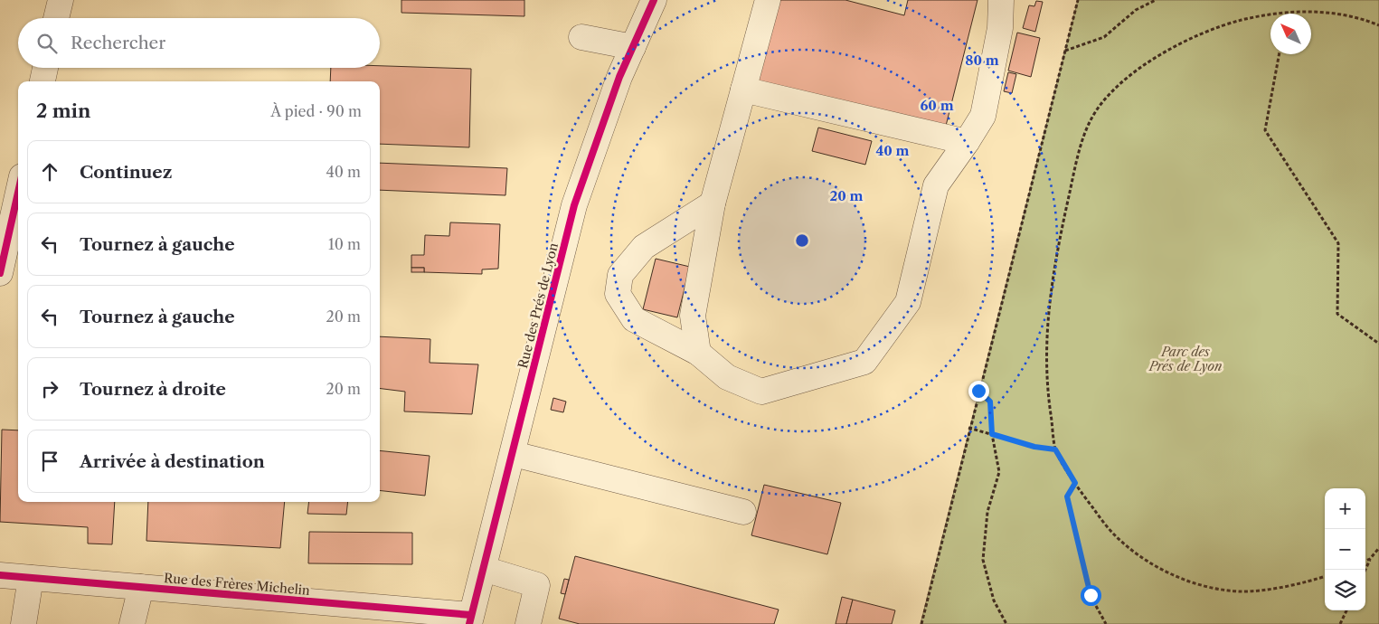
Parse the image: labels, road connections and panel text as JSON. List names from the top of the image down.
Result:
{
  "streets": {
    "street": ["Rue des Prés de Lyon", "Rue des Frères Michelin"]
  },
  "crossings": [
    ["Rue des Prés de Lyon", "Rue des Frères Michelin"]
  ],
  "parks": ["Parc des Prés de Lyon"],
  "north": "top left",
  "page": {
    "search": "Rechercher",
    "heading": ["2 min", "À pied · 90 m"],
    "list": [
      ["Continuez", "40 m"],
      ["Tournez à gauche", "10 m"],
      ["Tournez à gauche", "20 m"],
      ["Tournez à droite", "20 m"],
      "Arrivée à destination"
    ],
    "map_buttons": ["+", "−"]
  },
  "rings": [
    "80 m",
    "60 m",
    "40 m",
    "20 m"
  ]
}
